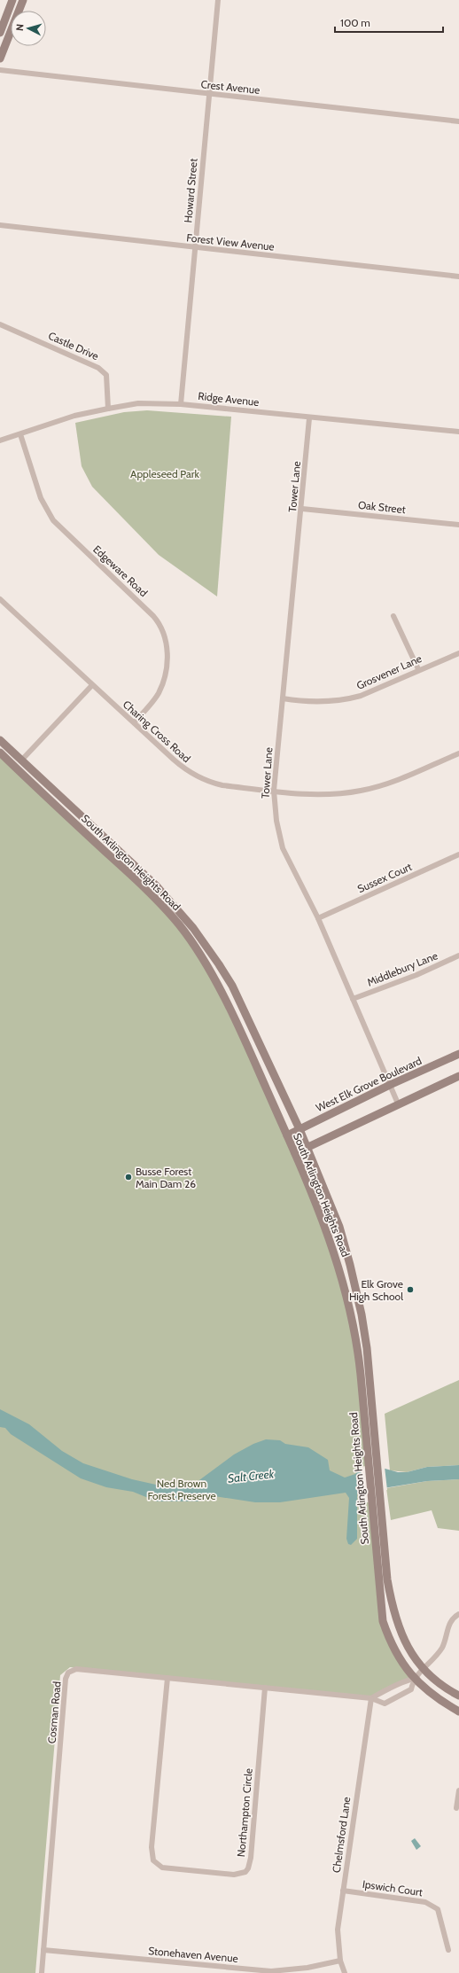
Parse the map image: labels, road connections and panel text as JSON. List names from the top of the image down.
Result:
{
  "streets": {
    "main road": ["South Arlington Heights Road", "West Elk Grove Boulevard"],
    "street": [
      "Crest Avenue",
      "Howard Street",
      "Forest View Avenue",
      "Castle Drive",
      "Ridge Avenue",
      "Tower Lane",
      "Oak Street",
      "Edgeware Road",
      "Grosvener Lane",
      "Charing Cross Road",
      "Sussex Court",
      "Middlebury Lane",
      "Cosman Road",
      "Northampton Circle",
      "Chelmsford Lane",
      "Ipswich Court",
      "Stonehaven Avenue"
    ]
  },
  "crossings": [
    ["Crest Avenue", "Howard Street"],
    ["Howard Street", "Forest View Avenue"],
    ["Howard Street", "Ridge Avenue"],
    ["Castle Drive", "Ridge Avenue"],
    ["Ridge Avenue", "Tower Lane"],
    ["Ridge Avenue", "Edgeware Road"],
    ["Tower Lane", "Oak Street"],
    ["Tower Lane", "Grosvener Lane"],
    ["Tower Lane", "Charing Cross Road"],
    ["Tower Lane", "Sussex Court"],
    ["Tower Lane", "Middlebury Lane"],
    ["Tower Lane", "West Elk Grove Boulevard"],
    ["Edgeware Road", "Charing Cross Road"],
    ["South Arlington Heights Road", "West Elk Grove Boulevard"],
    ["South Arlington Heights Road", "Cosman Road"],
    ["Cosman Road", "Northampton Circle"],
    ["Cosman Road", "Chelmsford Lane"],
    ["Cosman Road", "Stonehaven Avenue"],
    ["Chelmsford Lane", "Ipswich Court"],
    ["Chelmsford Lane", "Stonehaven Avenue"]
  ],
  "water": ["Salt Creek"],
  "parks": ["Appleseed Park", "Ned Brown Forest Preserve"],
  "places": ["Busse Forest Main Dam 26", "Elk Grove High School"],
  "scale_bar": "100 m",
  "north": "left"
}
